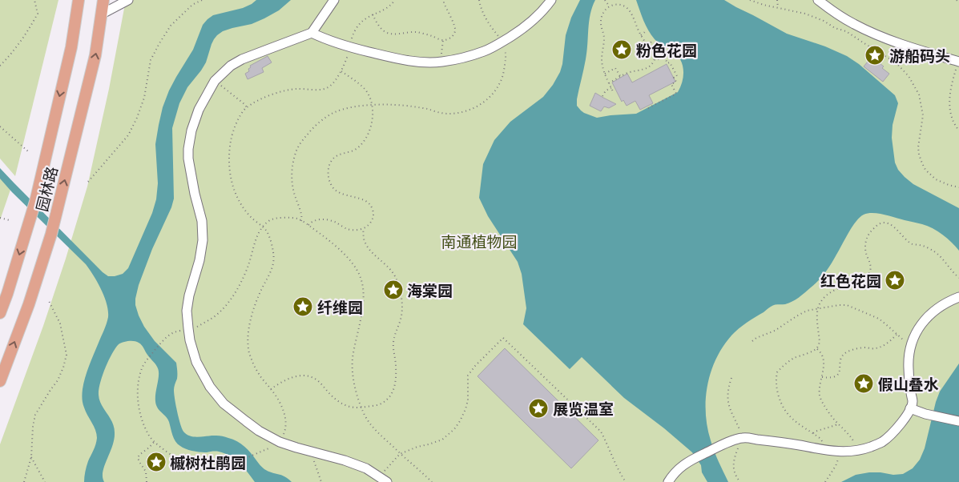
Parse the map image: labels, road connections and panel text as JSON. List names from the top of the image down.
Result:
{
  "streets": {
    "main road": ["园林路"]
  },
  "parks": ["南通植物园"],
  "places": {
    "place": [
      "粉色花园",
      "游船码头",
      "红色花园",
      "海棠园",
      "纤维园",
      "假山叠水",
      "展览温室",
      "槭树杜鹃园"
    ]
  }
}
